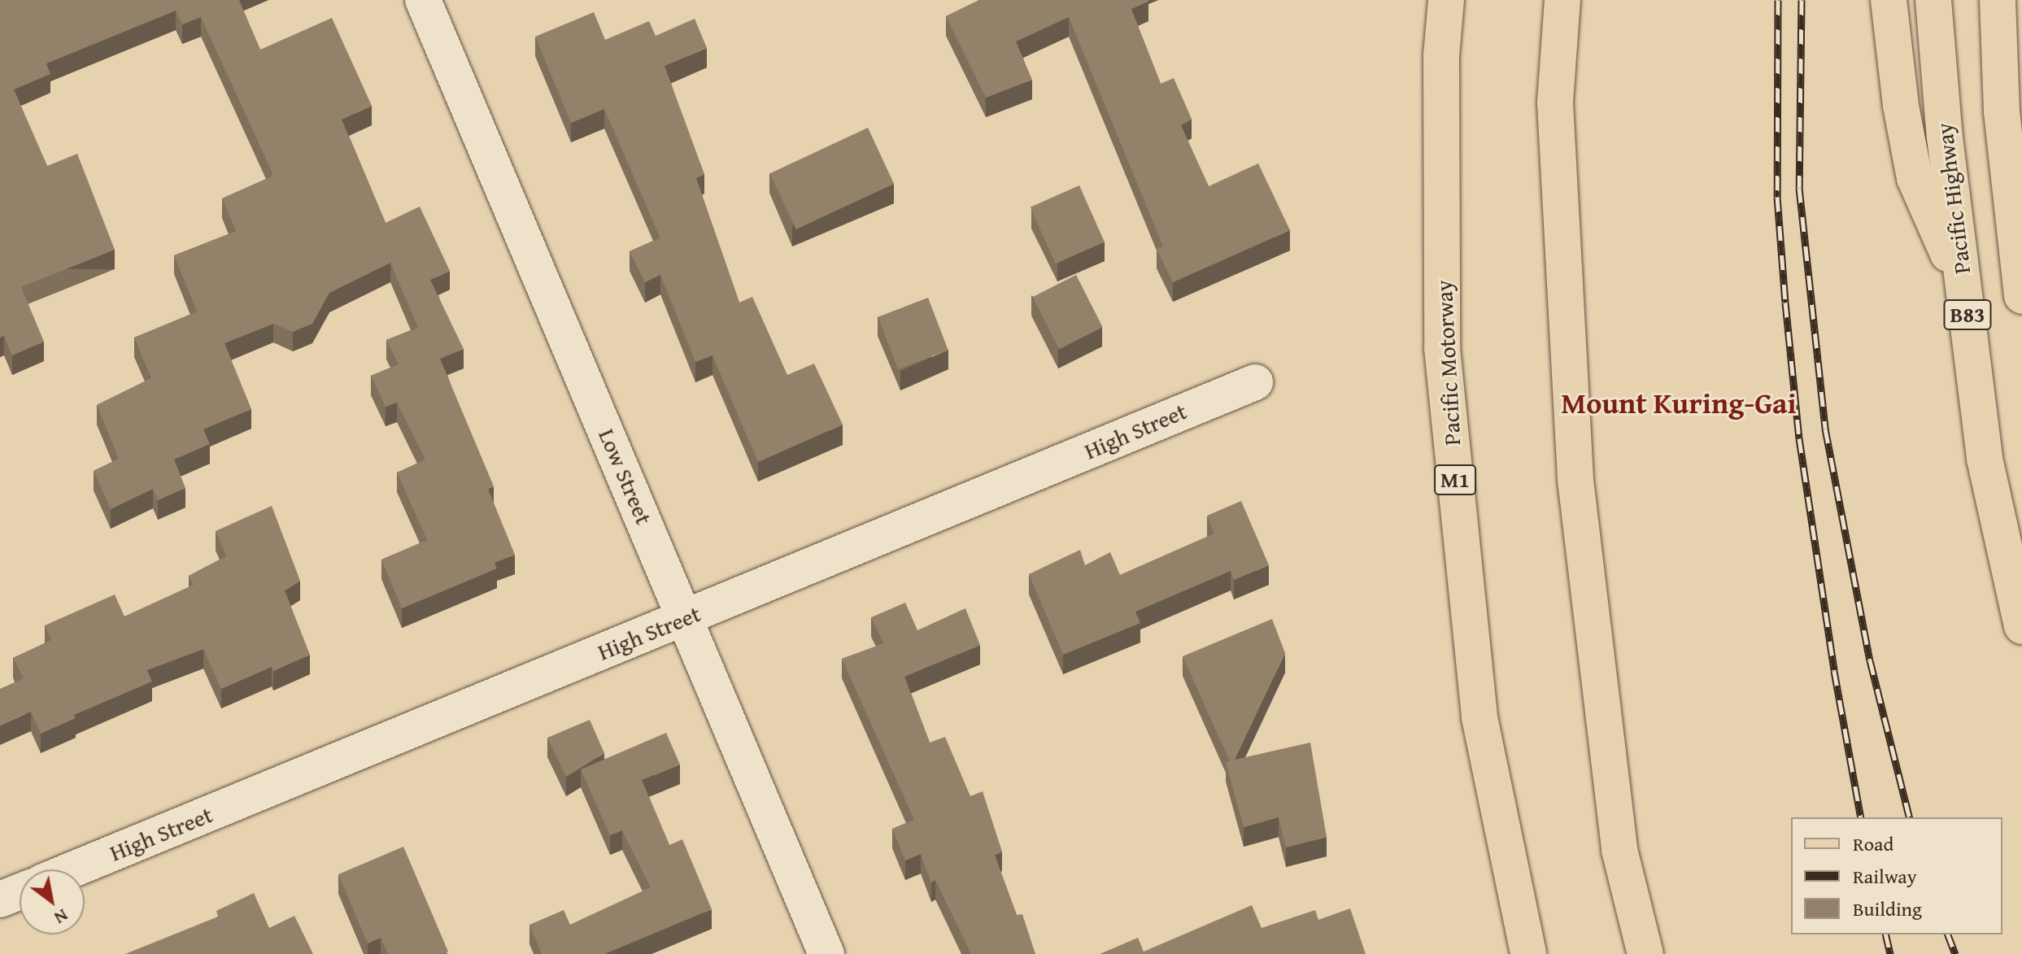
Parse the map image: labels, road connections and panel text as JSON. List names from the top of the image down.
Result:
{
  "streets": {
    "main road": [
      "Pacific Highway",
      "B83",
      "Pacific Motorway",
      "M1"
    ],
    "street": ["High Street", "Low Street"]
  },
  "crossings": [
    ["High Street", "Low Street"]
  ],
  "districts": ["Mount Kuring-Gai"],
  "legend": ["Road", "Railway", "Building"],
  "north": "bottom right"
}
